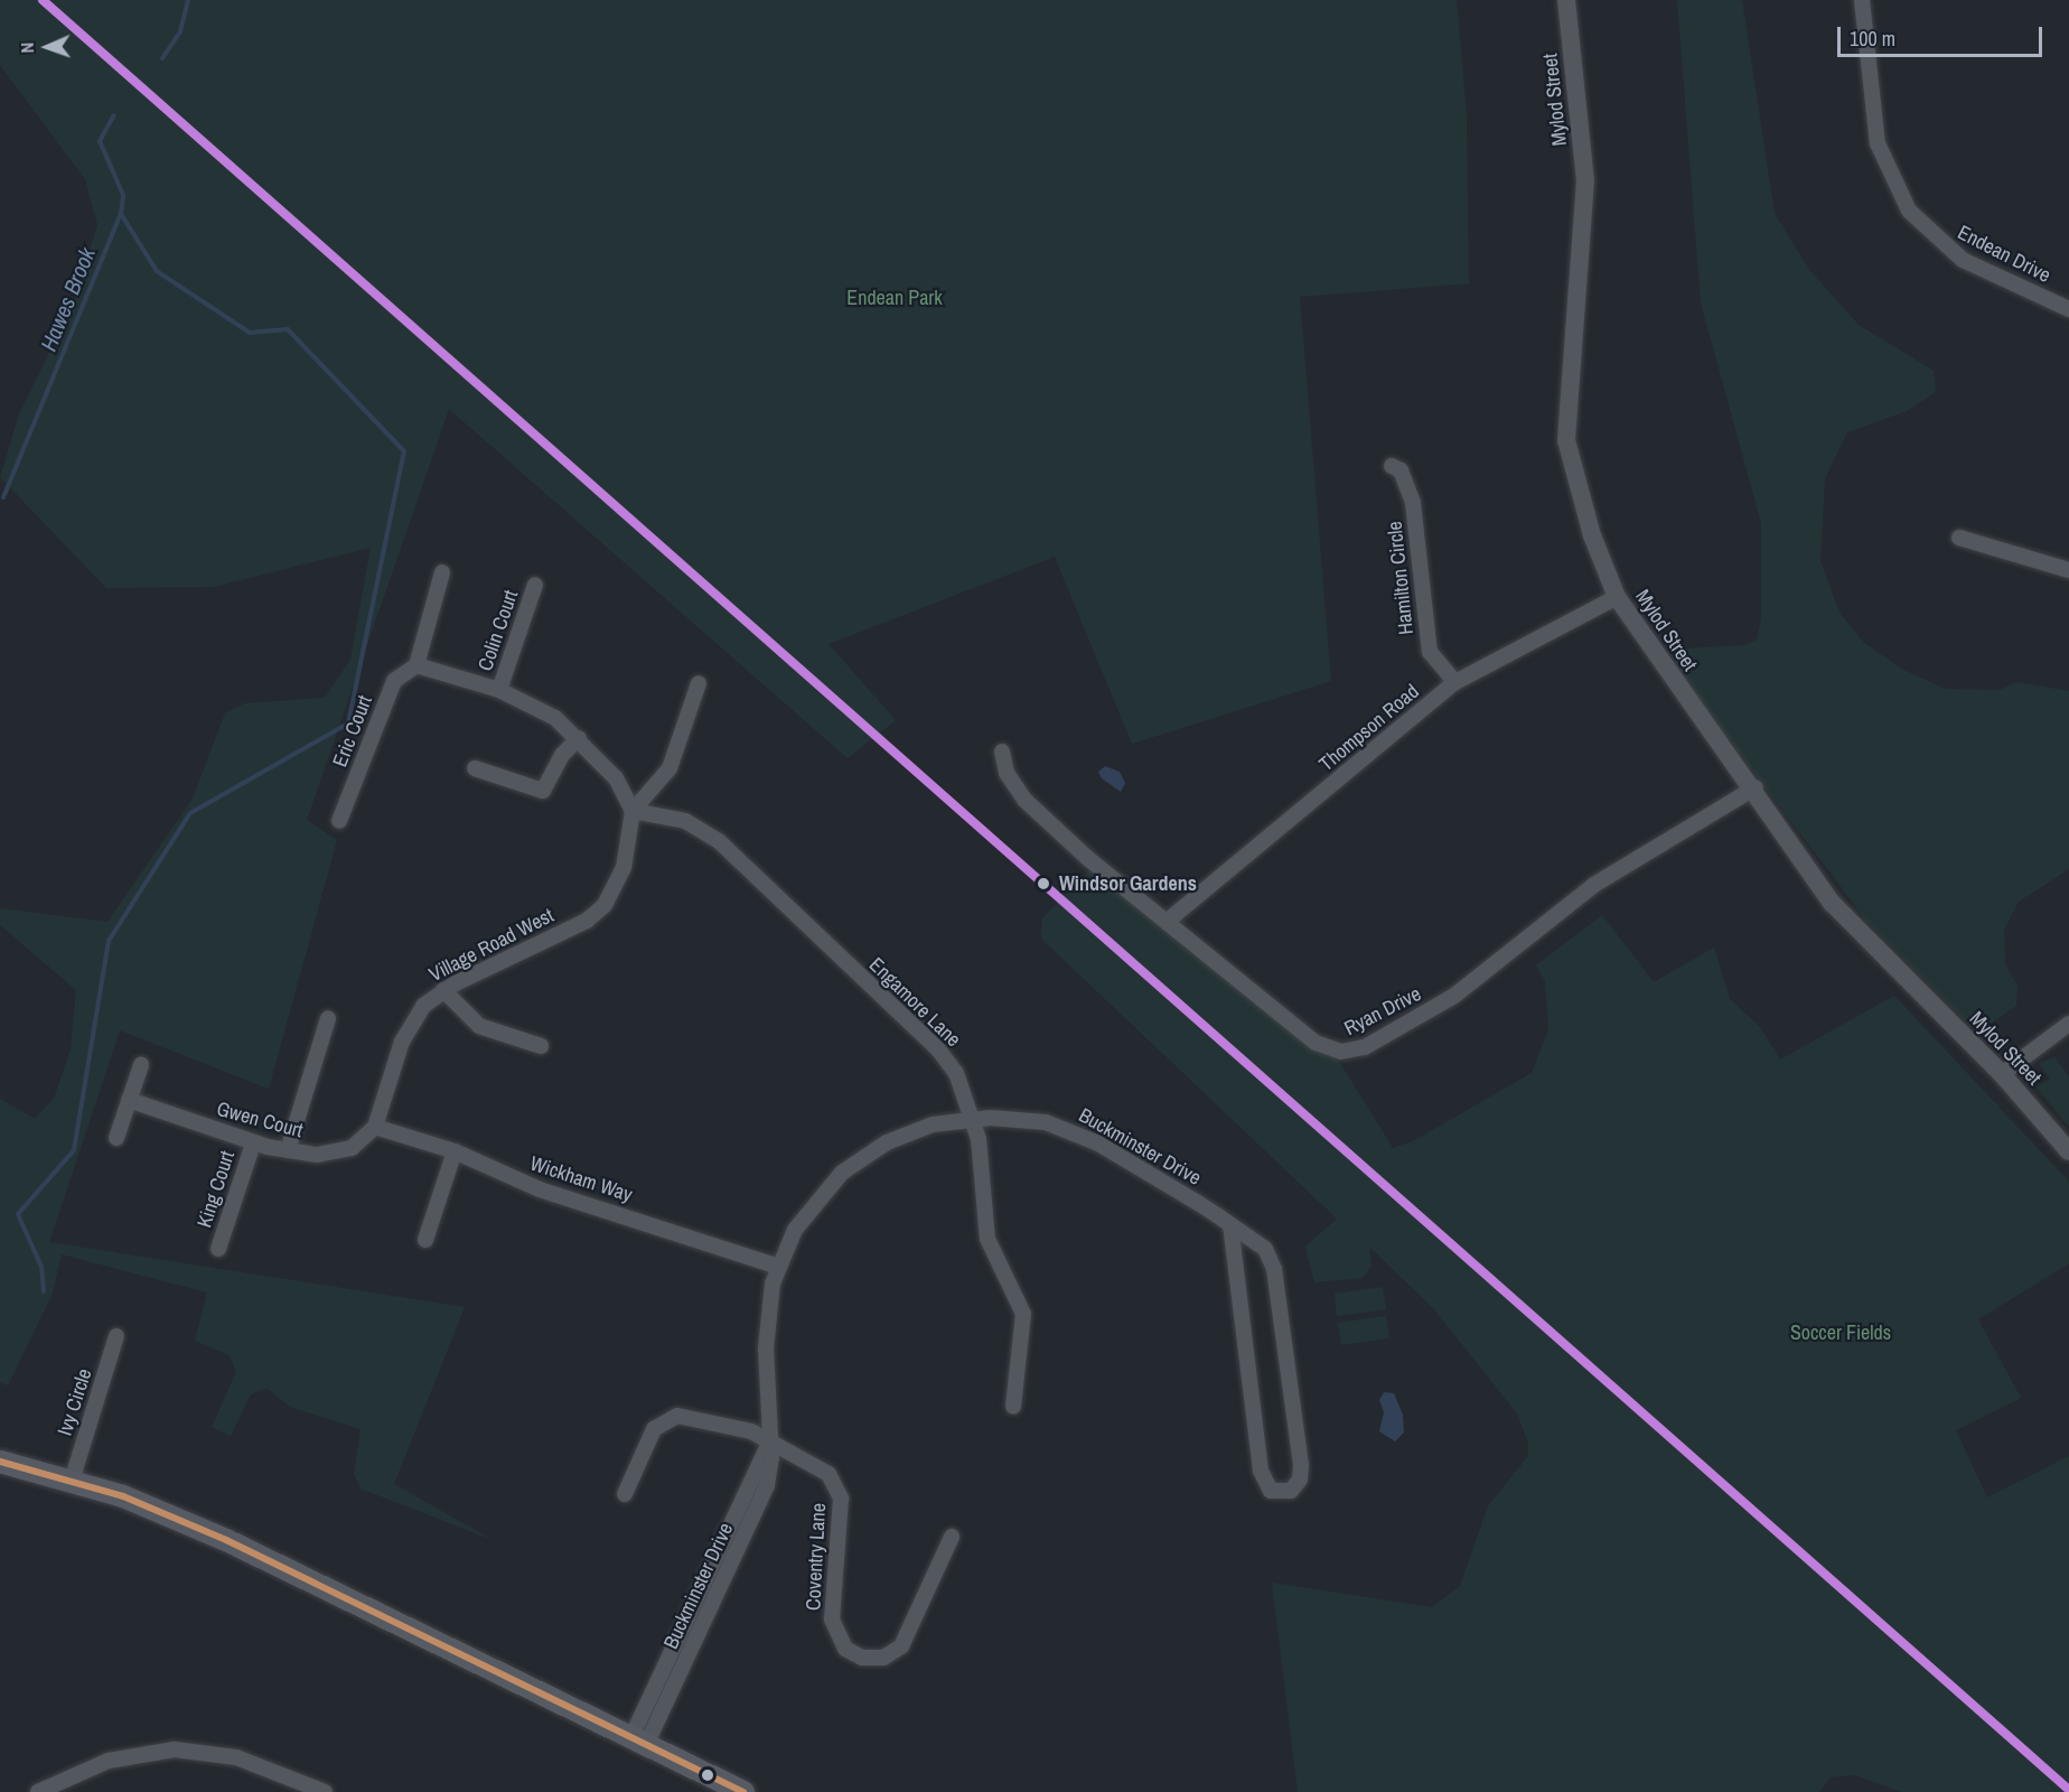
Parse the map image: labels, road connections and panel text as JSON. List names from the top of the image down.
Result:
{
  "streets": {
    "street": [
      "Mylod Street",
      "Endean Drive",
      "Hamilton Circle",
      "Colin Court",
      "Thompson Road",
      "Eric Court",
      "Village Road West",
      "Engamore Lane",
      "Ryan Drive",
      "Gwen Court",
      "Buckminster Drive",
      "Wickham Way",
      "King Court",
      "Ivy Circle",
      "Coventry Lane"
    ]
  },
  "crossings": [
    ["Mylod Street", "Thompson Road"],
    ["Mylod Street", "Ryan Drive"],
    ["Hamilton Circle", "Thompson Road"],
    ["Thompson Road", "Ryan Drive"],
    ["Village Road West", "Engamore Lane"],
    ["Village Road West", "Gwen Court"],
    ["Village Road West", "Wickham Way"],
    ["Engamore Lane", "Buckminster Drive"],
    ["Gwen Court", "Wickham Way"],
    ["Gwen Court", "King Court"],
    ["Buckminster Drive", "Wickham Way"],
    ["Buckminster Drive", "Coventry Lane"]
  ],
  "water": ["Hawes Brook"],
  "parks": ["Endean Park", "Soccer Fields"],
  "places": ["Windsor Gardens"],
  "scale_bar": "100 m",
  "north": "left"
}
